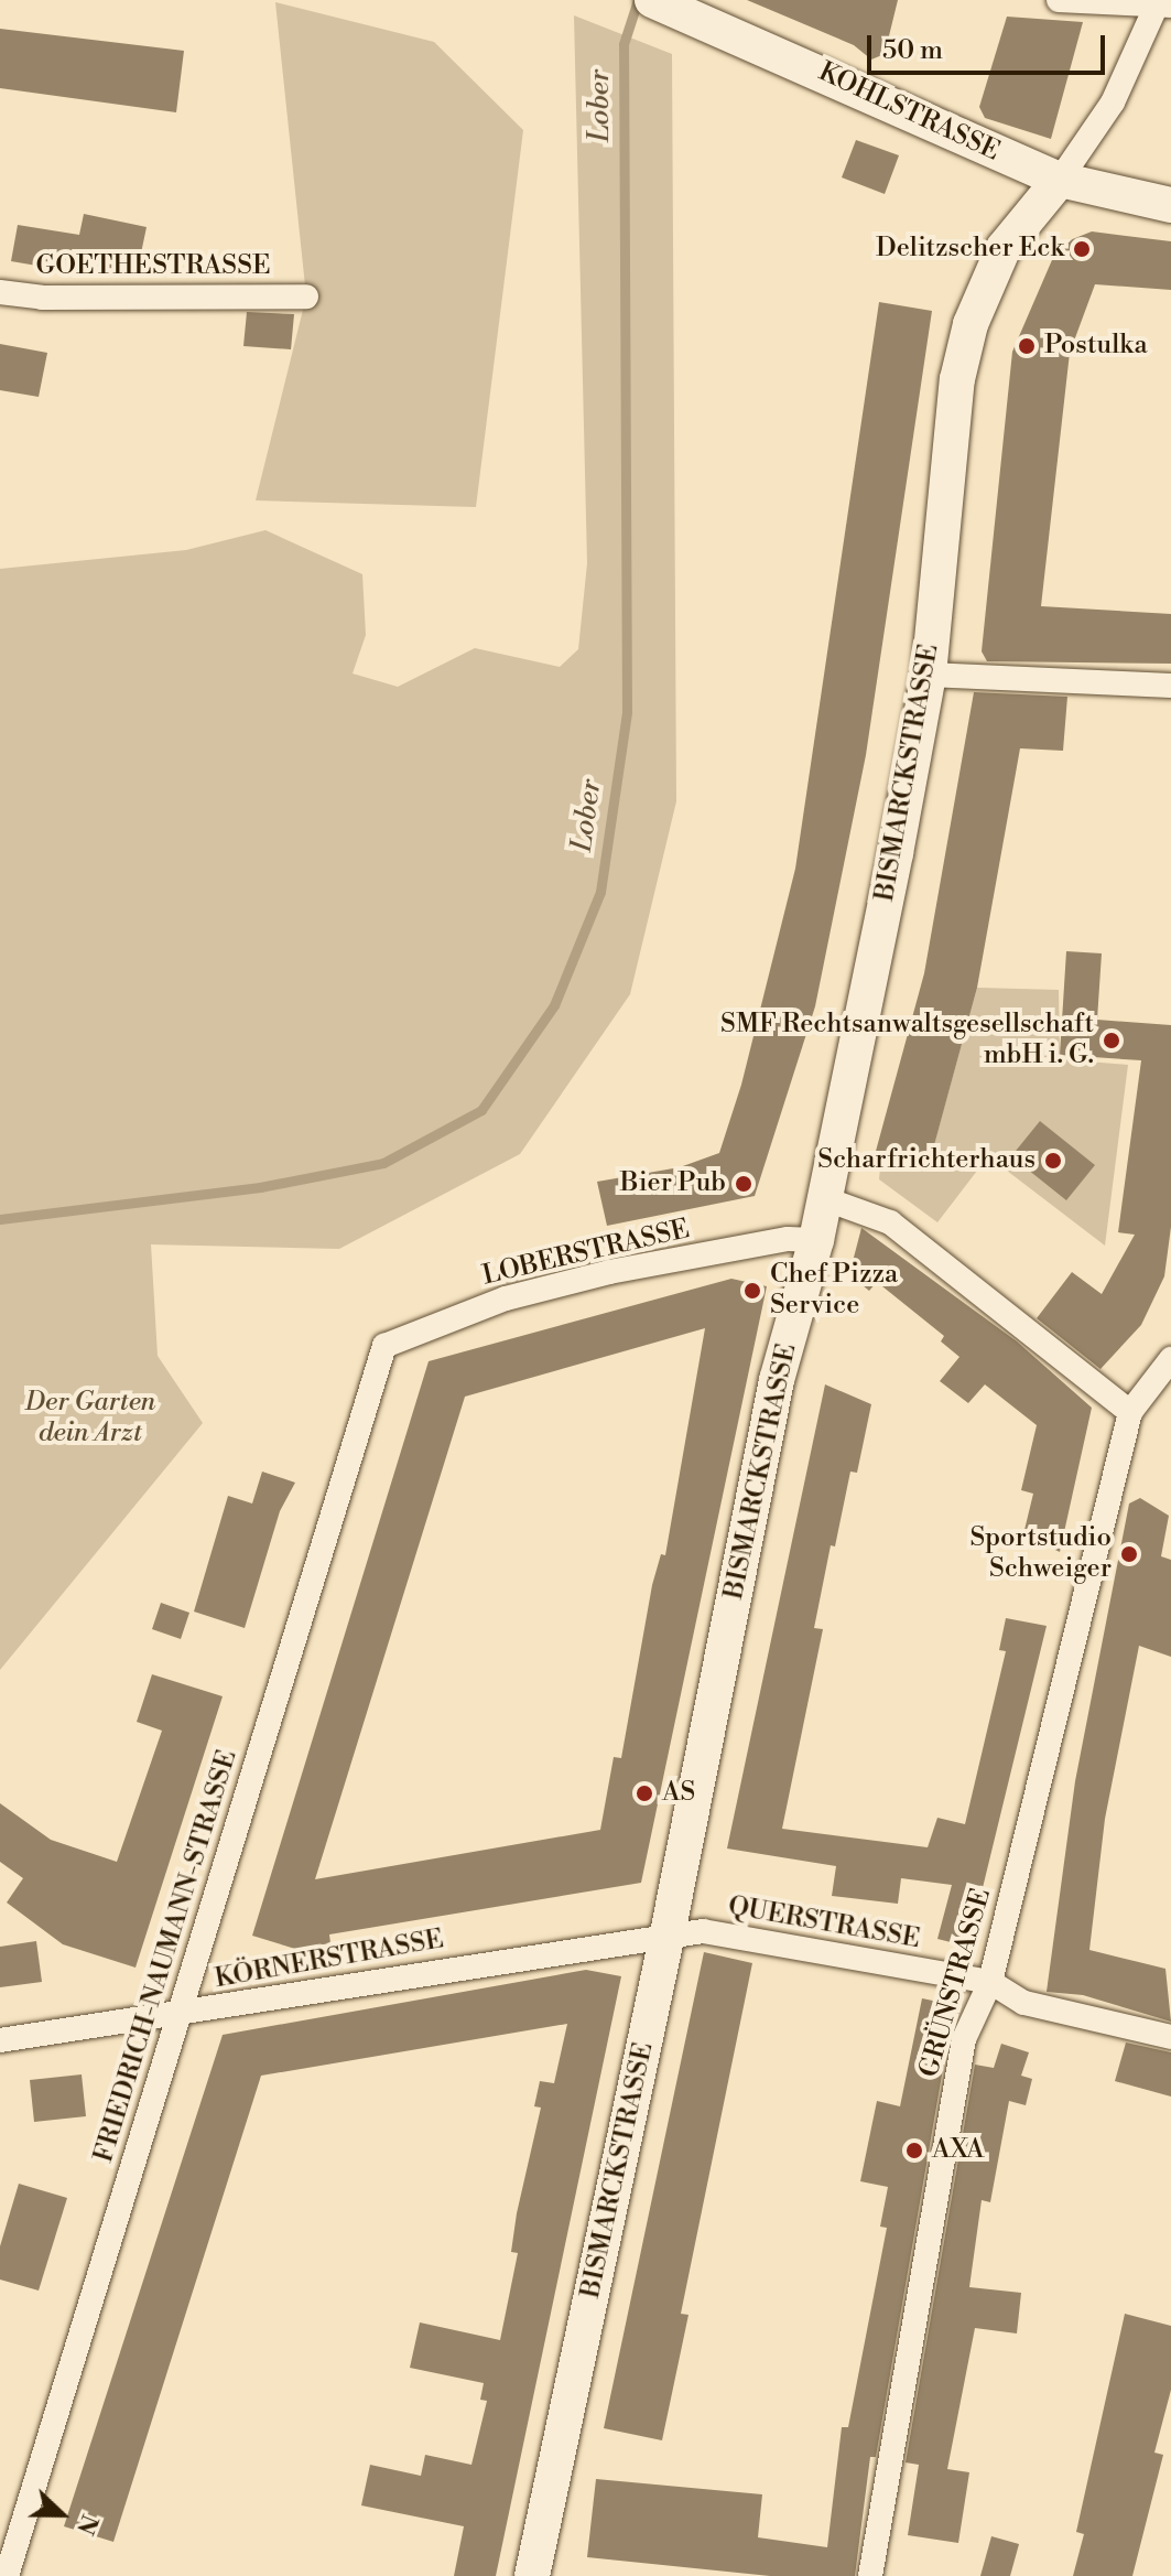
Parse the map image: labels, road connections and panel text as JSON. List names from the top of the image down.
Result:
{
  "streets": {
    "street": [
      "KOHLSTRASSE",
      "GOETHESTRASSE",
      "BISMARCKSTRASSE",
      "LOBERSTRASSE",
      "QUERSTRASSE",
      "FRIEDRICH-NAUMANN-STRASSE",
      "KÖRNERSTRASSE",
      "GRÜNSTRASSE"
    ]
  },
  "crossings": [
    ["KOHLSTRASSE", "BISMARCKSTRASSE"],
    ["BISMARCKSTRASSE", "LOBERSTRASSE"],
    ["BISMARCKSTRASSE", "QUERSTRASSE"],
    ["BISMARCKSTRASSE", "KÖRNERSTRASSE"],
    ["LOBERSTRASSE", "FRIEDRICH-NAUMANN-STRASSE"],
    ["QUERSTRASSE", "KÖRNERSTRASSE"],
    ["QUERSTRASSE", "GRÜNSTRASSE"],
    ["FRIEDRICH-NAUMANN-STRASSE", "KÖRNERSTRASSE"]
  ],
  "water": ["Lober"],
  "parks": ["Der Garten dein Arzt"],
  "places": [
    "Delitzscher Eck",
    "Postulka",
    "SMF Rechtsanwaltsgesellschaft mbH i. G.",
    "Scharfrichterhaus",
    "Bier Pub",
    "Chef Pizza Service",
    "Sportstudio Schweiger",
    "AS",
    "AXA"
  ],
  "scale_bar": "50 m",
  "north": "right"
}
